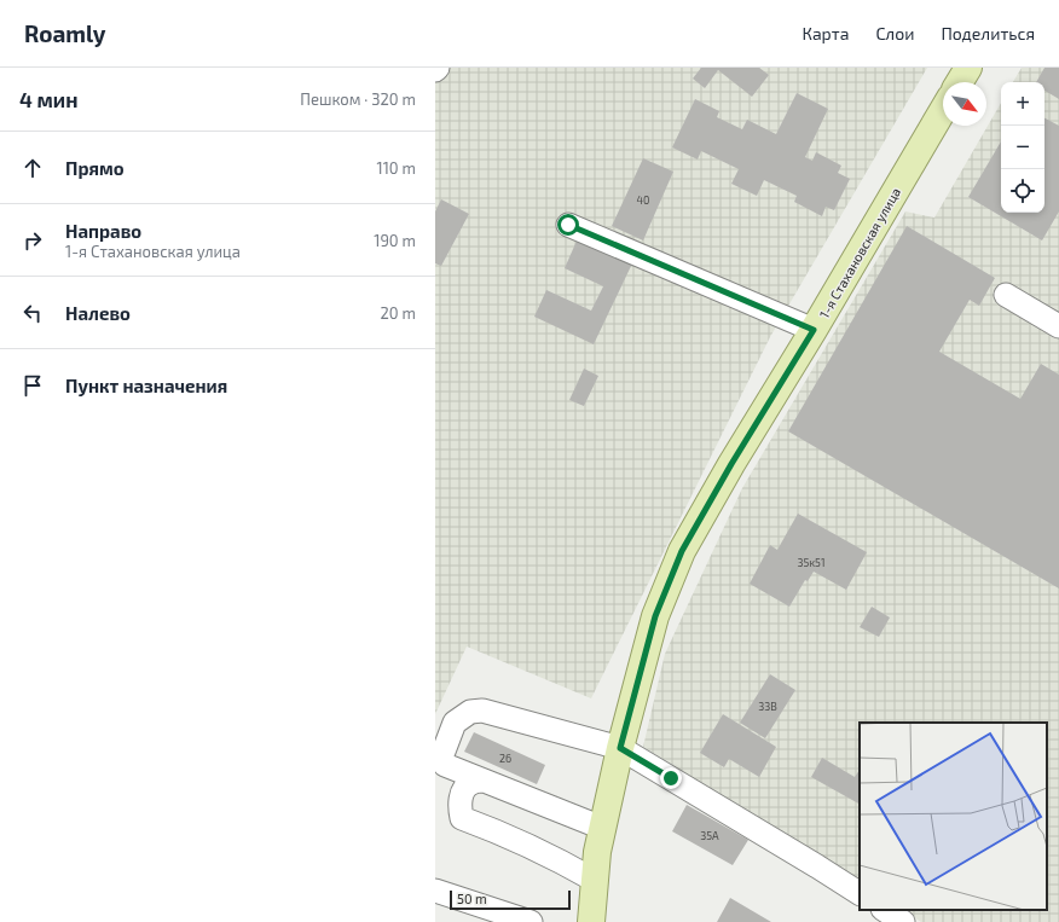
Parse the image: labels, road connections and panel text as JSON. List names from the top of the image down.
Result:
{
  "streets": {
    "main road": ["1-я Стахановская улица"]
  },
  "house_numbers": [
    "40",
    "35к51",
    "33В",
    "26",
    "35А"
  ],
  "scale_bar": "50 m",
  "north": "bottom right",
  "page": {
    "header": "Roamly",
    "nav": ["Карта", "Слои", "Поделиться"],
    "heading": ["4 мин", "Пешком · 320 m"],
    "map_buttons": ["+", "−"],
    "list": [
      ["Прямо", "110 m"],
      ["Направо", "1-я Стахановская улица", "190 m"],
      ["Налево", "20 m"],
      "Пункт назначения"
    ],
    "scale": "50 m"
  }
}
